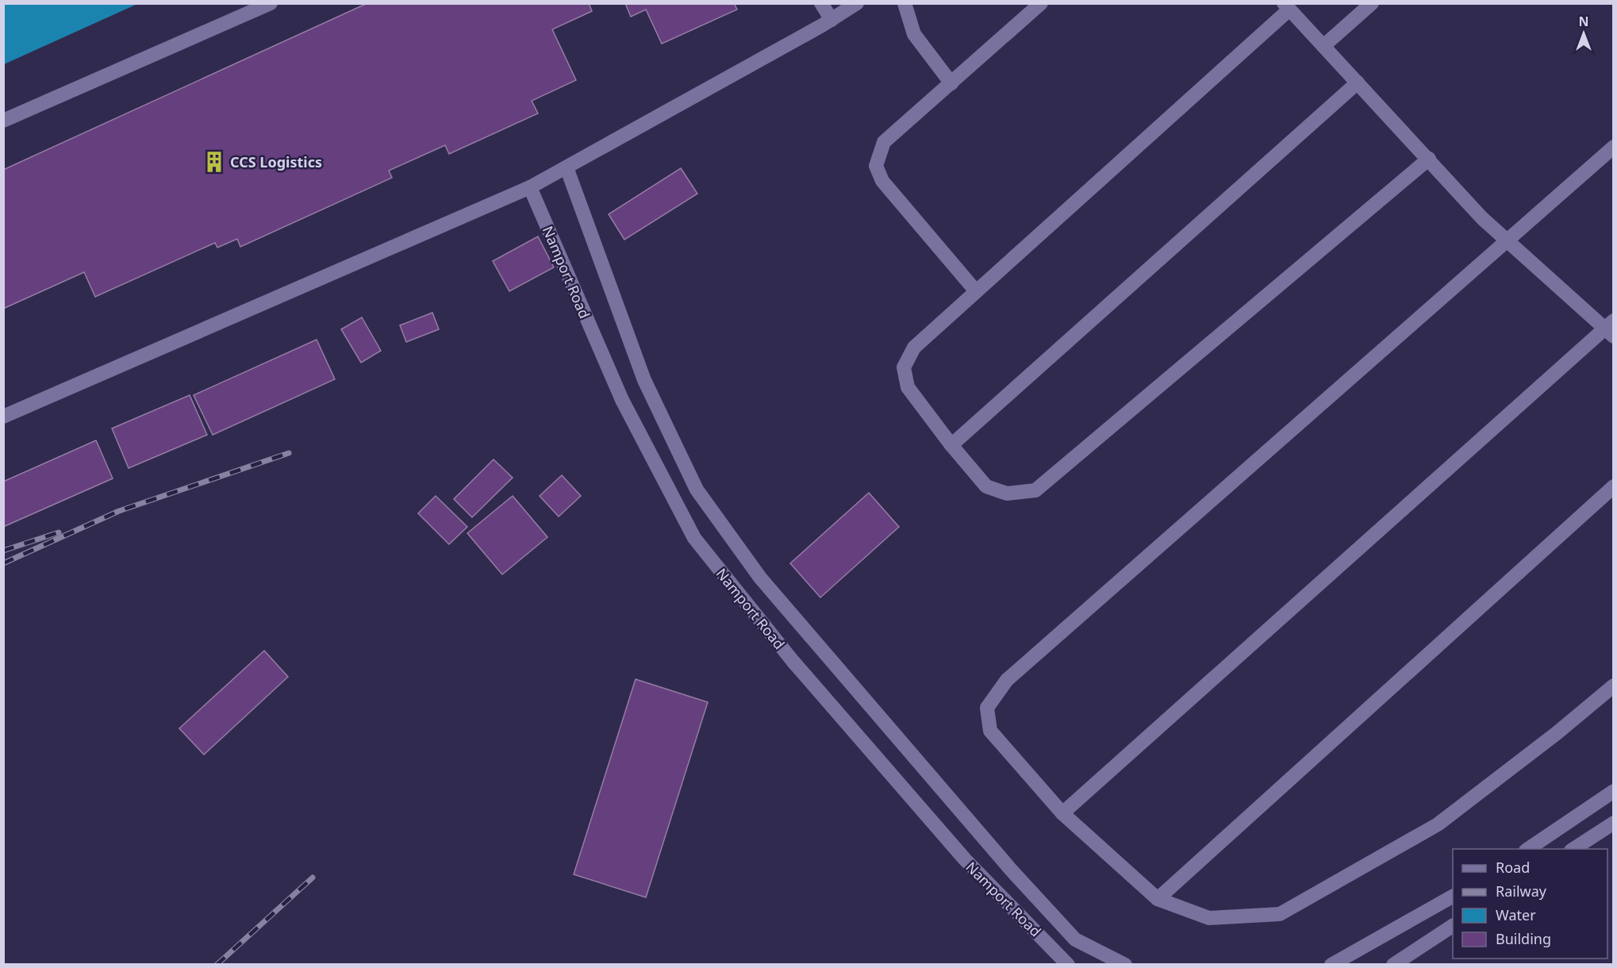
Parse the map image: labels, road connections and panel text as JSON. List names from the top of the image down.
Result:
{
  "streets": {
    "street": ["Namport Road"]
  },
  "places": {
    "building": ["CCS Logistics"]
  },
  "legend": [
    "Road",
    "Railway",
    "Water",
    "Building"
  ],
  "north": "top"
}
